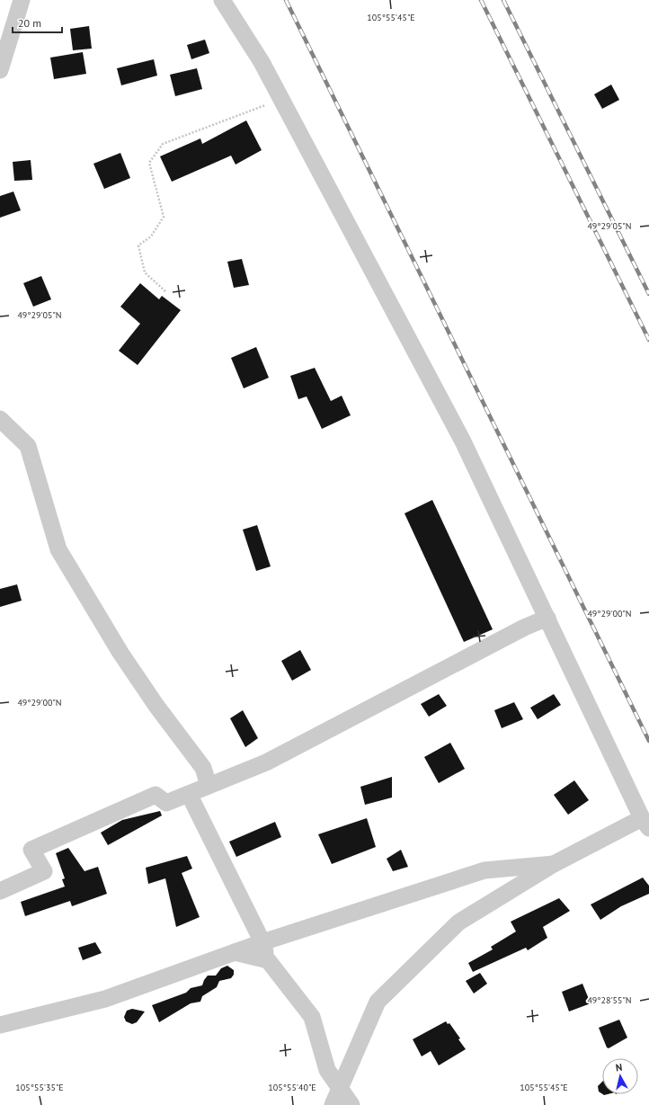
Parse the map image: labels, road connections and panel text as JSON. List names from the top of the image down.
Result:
{
  "scale_bar": "20 m",
  "north": "top",
  "coordinates": [
    "105°55'45\"E",
    "49°29'05\"N",
    "49°29'00\"N",
    "49°28'55\"N",
    "105°55'35\"E",
    "105°55'40\"E"
  ]
}
